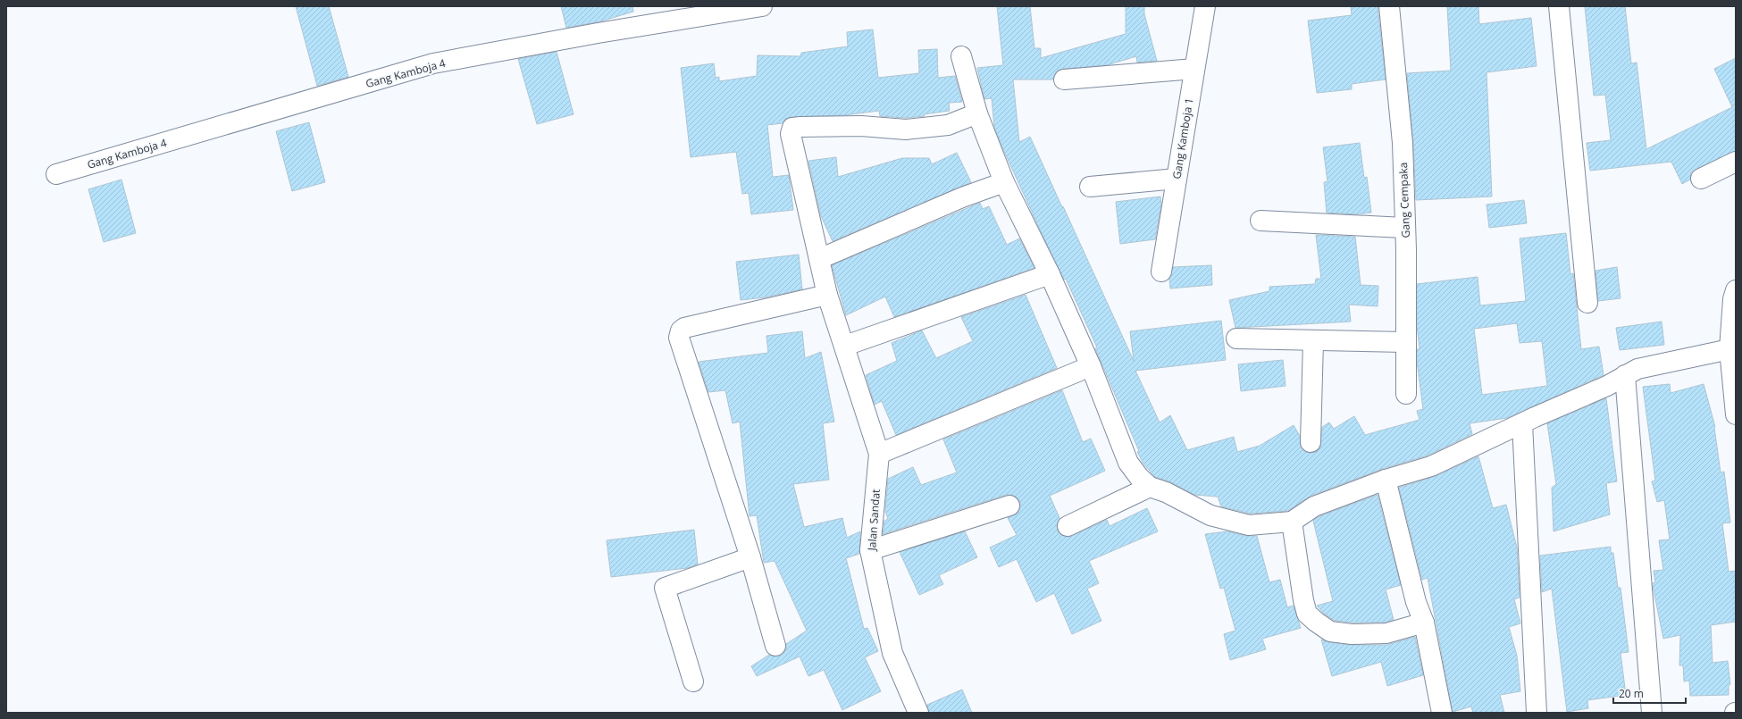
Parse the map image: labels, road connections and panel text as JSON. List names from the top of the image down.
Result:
{
  "streets": {
    "street": [
      "Gang Kamboja 4",
      "Gang Kamboja 1",
      "Gang Cempaka",
      "Jalan Sandat"
    ]
  },
  "scale_bar": "20 m"
}
